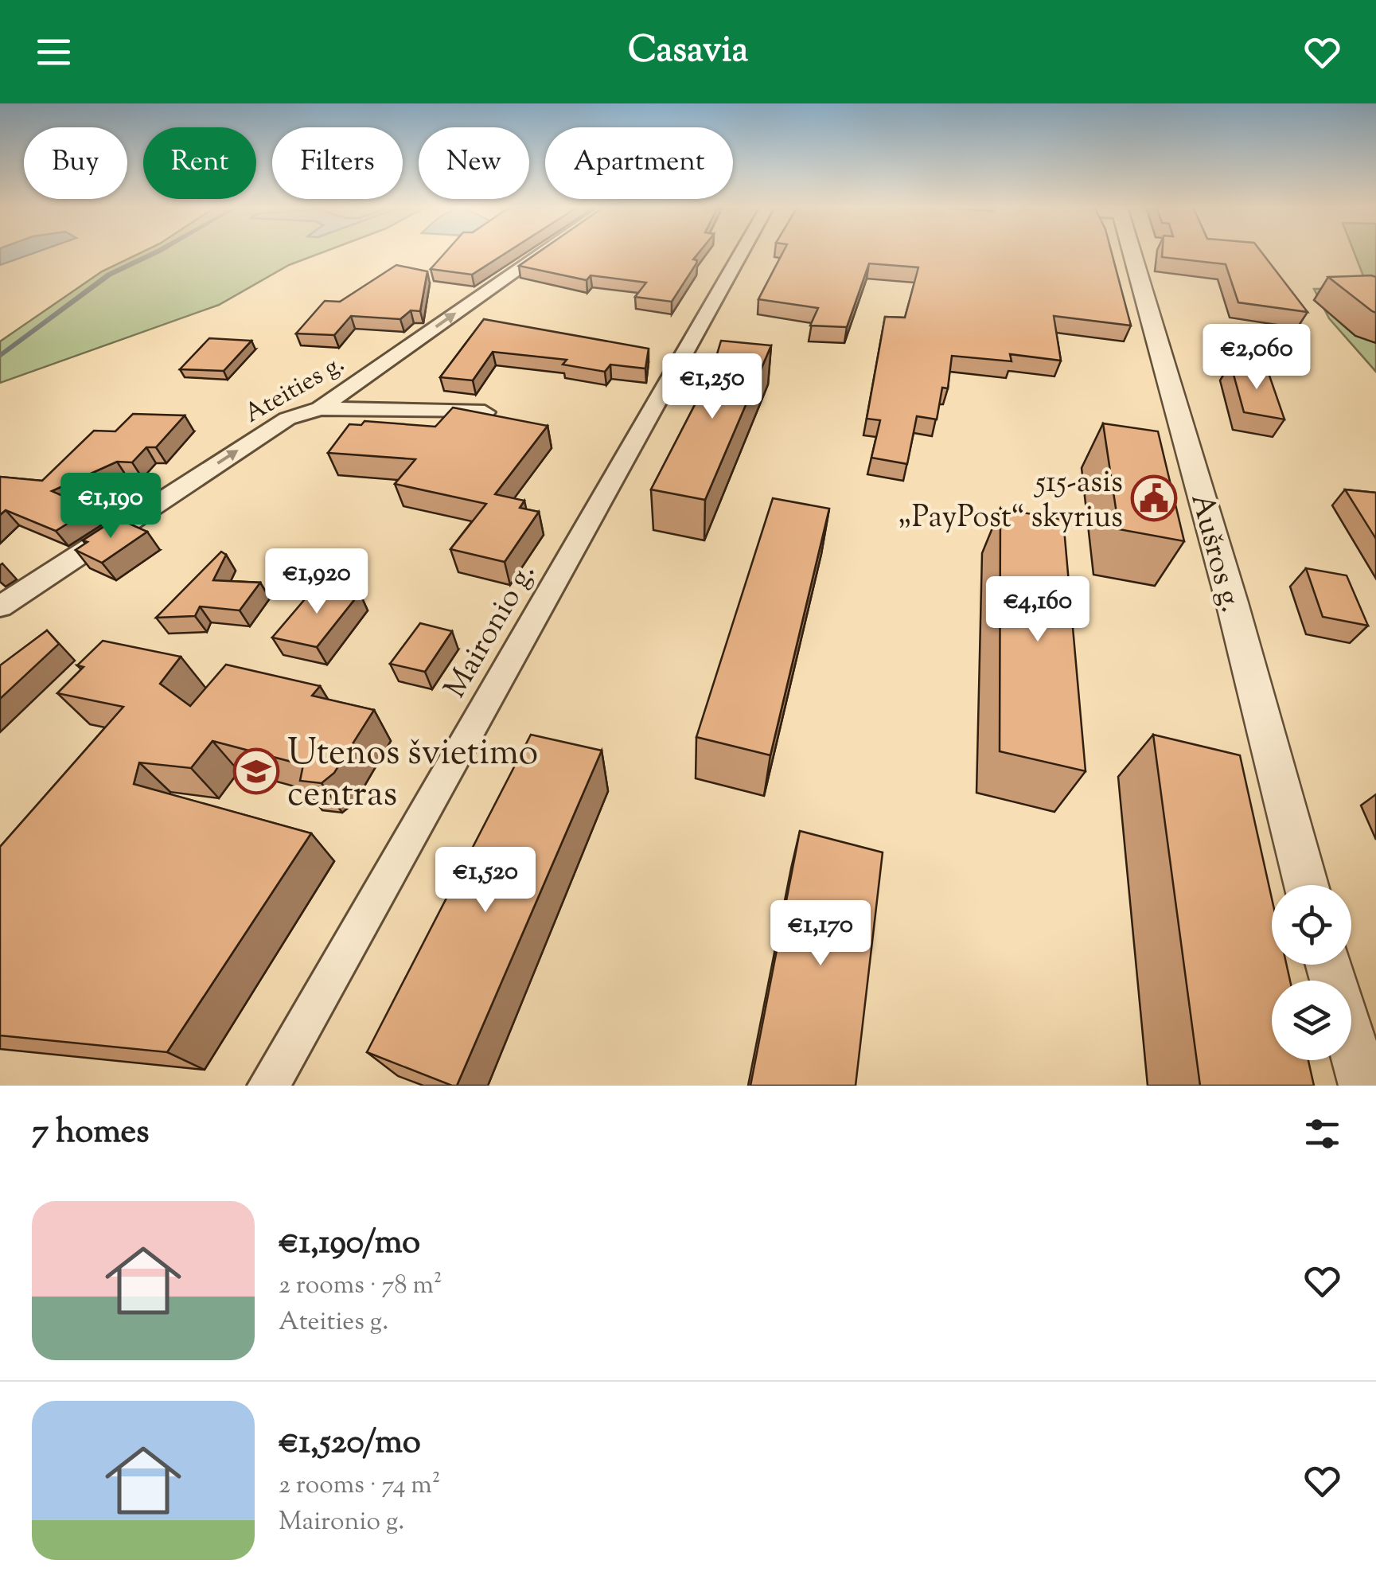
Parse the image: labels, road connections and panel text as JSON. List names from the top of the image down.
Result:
{
  "streets": {
    "street": ["Ateities g.", "Aušros g.", "Maironio g."]
  },
  "one_way": ["Ateities g."],
  "places": {
    "public building": ["515-asis „PayPost“ skyrius"],
    "school or university": ["Utenos švietimo centras"]
  },
  "page": {
    "header": "Casavia",
    "chip": [
      "Buy",
      "Rent",
      "Filters",
      "New",
      "Apartment"
    ],
    "price": [
      "€2,060",
      "€1,250",
      "€1,190",
      "€1,920",
      "€4,160",
      "€1,520",
      "€1,170"
    ],
    "heading": "7 homes",
    "list": [
      {
        "name": "€1,190/mo",
        "note": "2 rooms · 78 m² · Ateities g."
      },
      {
        "name": "€1,520/mo",
        "note": "2 rooms · 74 m² · Maironio g."
      }
    ]
  }
}
